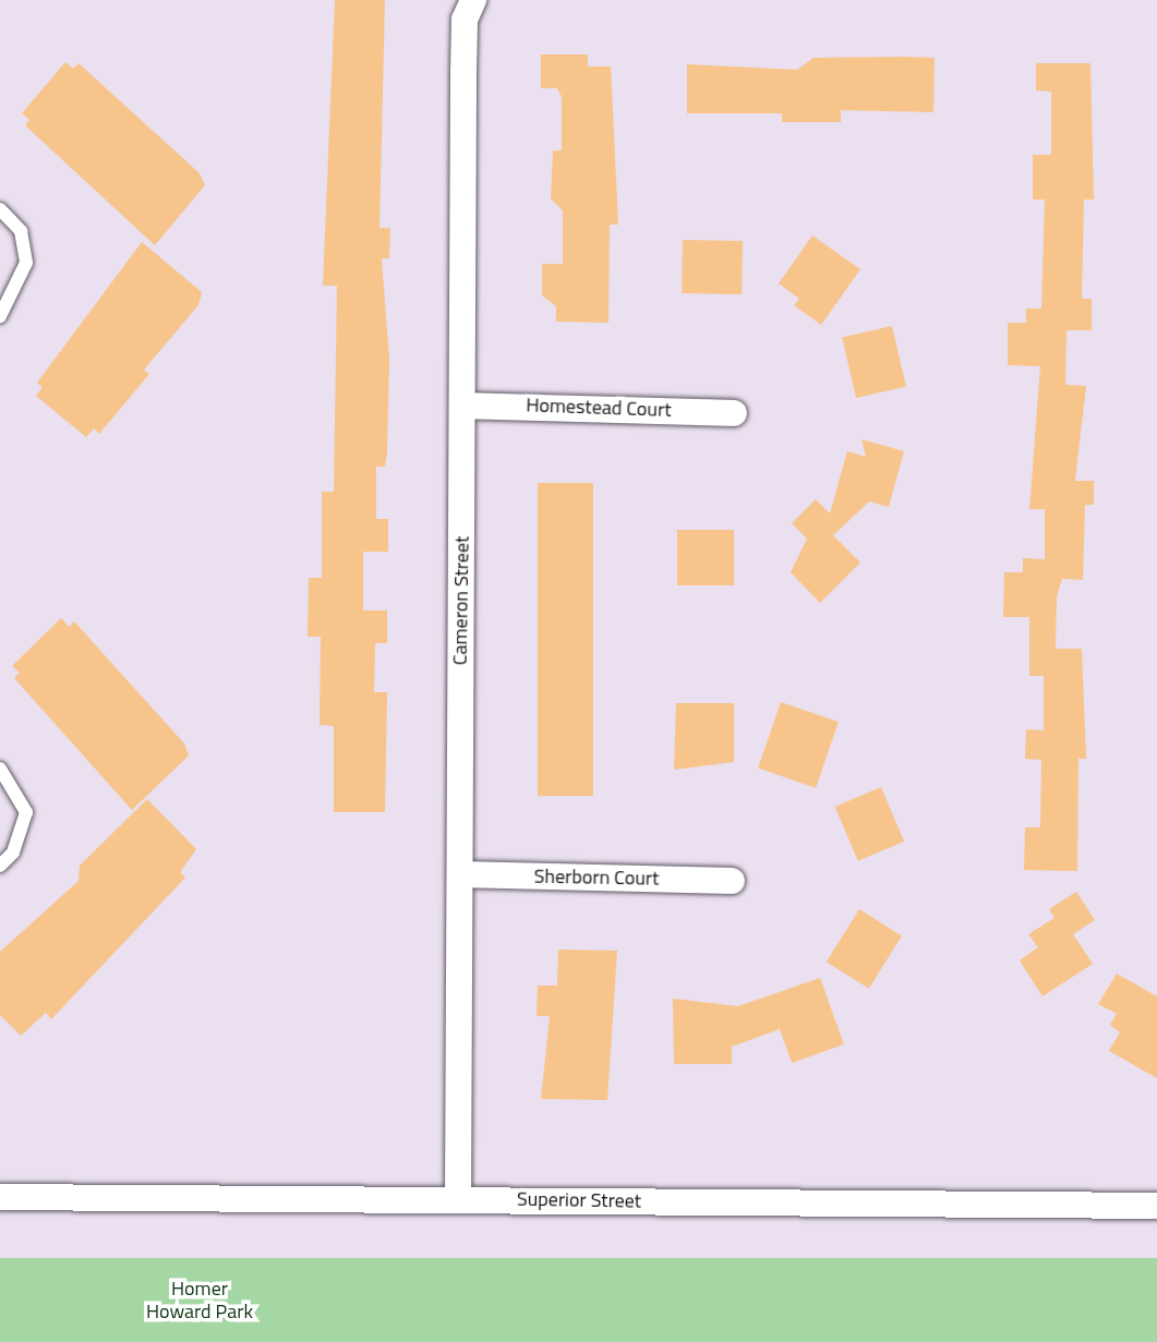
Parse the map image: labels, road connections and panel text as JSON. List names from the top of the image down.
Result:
{
  "streets": {
    "street": [
      "Homestead Court",
      "Cameron Street",
      "Sherborn Court",
      "Superior Street"
    ]
  },
  "crossings": [
    ["Homestead Court", "Cameron Street"],
    ["Cameron Street", "Sherborn Court"],
    ["Cameron Street", "Superior Street"]
  ],
  "parks": ["Homer Howard Park"]
}
